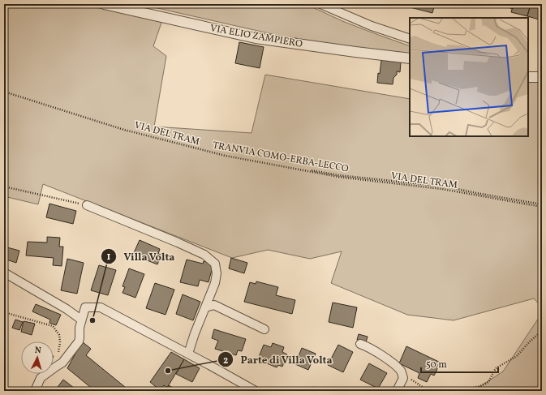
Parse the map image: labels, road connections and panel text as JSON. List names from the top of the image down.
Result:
{
  "streets": {
    "street": ["VIA ELIO ZAMPIERO"],
    "path": ["VIA DEL TRAM", "TRANVIA COMO-ERBA-LECCO"]
  },
  "crossings": [
    ["VIA DEL TRAM", "TRANVIA COMO-ERBA-LECCO"]
  ],
  "places": ["Villa Volta", "Parte di Villa Volta"],
  "scale_bar": "50 m",
  "north": "top"
}
